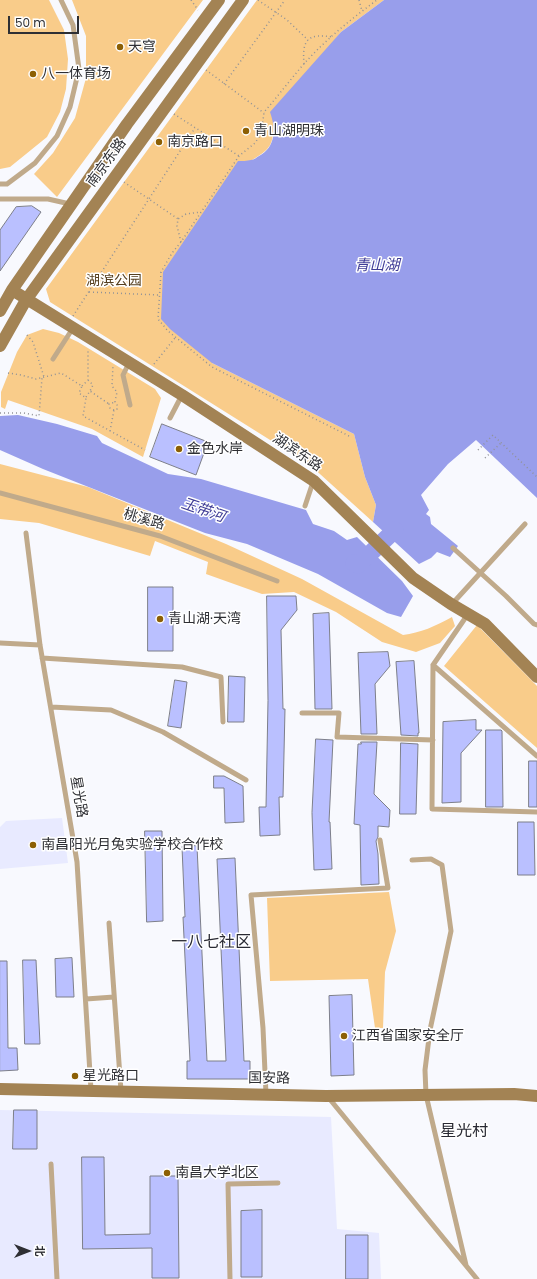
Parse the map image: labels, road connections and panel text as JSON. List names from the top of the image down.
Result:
{
  "streets": {
    "street": ["南京东路", "湖滨东路", "国安路"],
    "lane": ["桃溪路", "星光路"]
  },
  "crossings": [
    ["南京东路", "湖滨东路"],
    ["星光路", "国安路"]
  ],
  "districts": ["一八七社区", "星光村"],
  "water": ["青山湖", "玉带河"],
  "parks": ["湖滨公园"],
  "places": [
    "天穹",
    "八一体育场",
    "青山湖明珠",
    "南京路口",
    "金色水岸",
    "青山湖·天湾",
    "南昌阳光月兔实验学校合作校",
    "江西省国家安全厅",
    "星光路口",
    "南昌大学北区"
  ],
  "scale_bar": "50 m",
  "north": "right"
}
